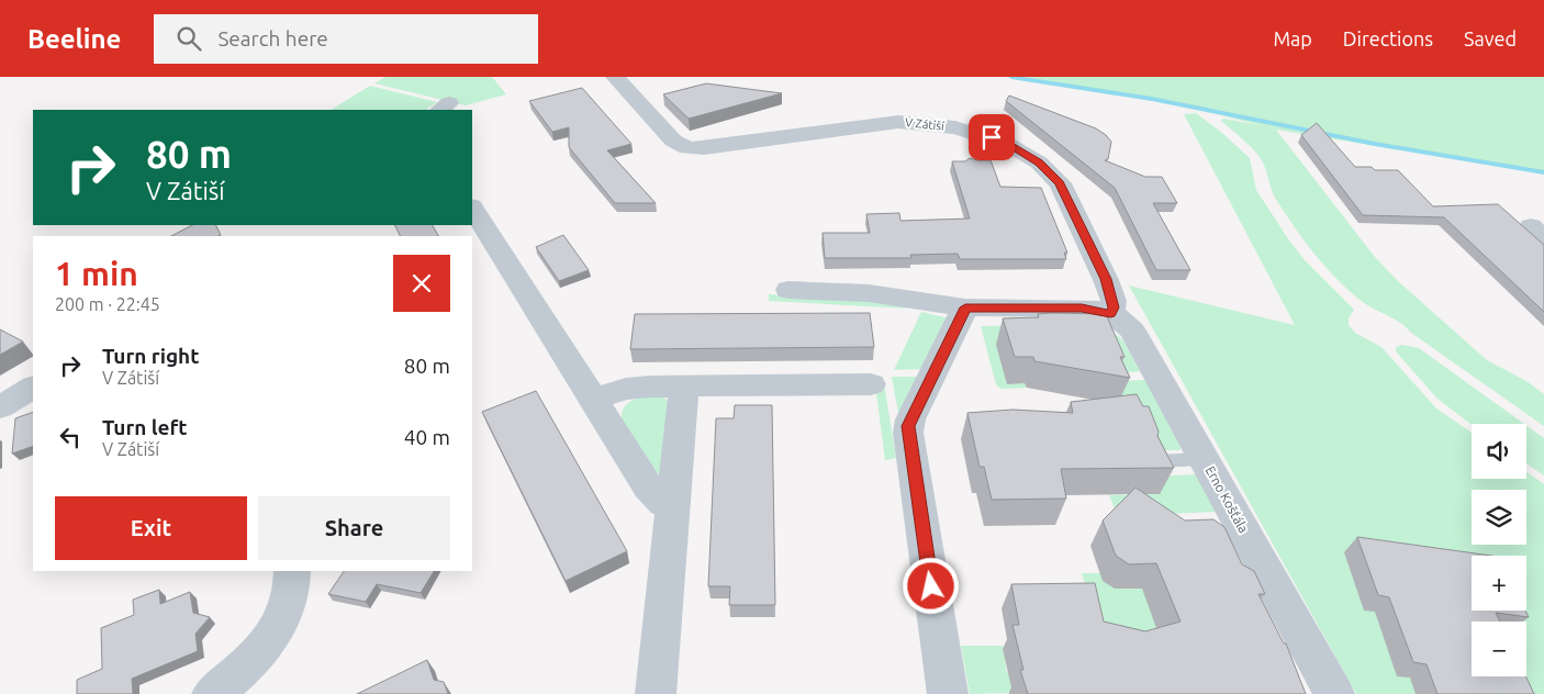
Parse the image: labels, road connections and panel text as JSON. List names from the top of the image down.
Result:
{
  "streets": {
    "street": ["V Zátiší", "Erno Košťála"]
  },
  "crossings": [
    ["V Zátiší", "Erno Košťála"]
  ],
  "page": {
    "header": "Beeline",
    "search": "Search here",
    "nav": ["Map", "Directions", "Saved"],
    "turn": ["80 m", "V Zátiší"],
    "heading": ["1 min", "200 m · 22:45"],
    "list": [
      {
        "name": "Turn right",
        "note": "V Zátiší",
        "value": "80 m"
      },
      {
        "name": "Turn left",
        "note": "V Zátiší",
        "value": "40 m"
      }
    ],
    "map_buttons": ["+", "−"],
    "buttons": ["Exit", "Share"]
  }
}
